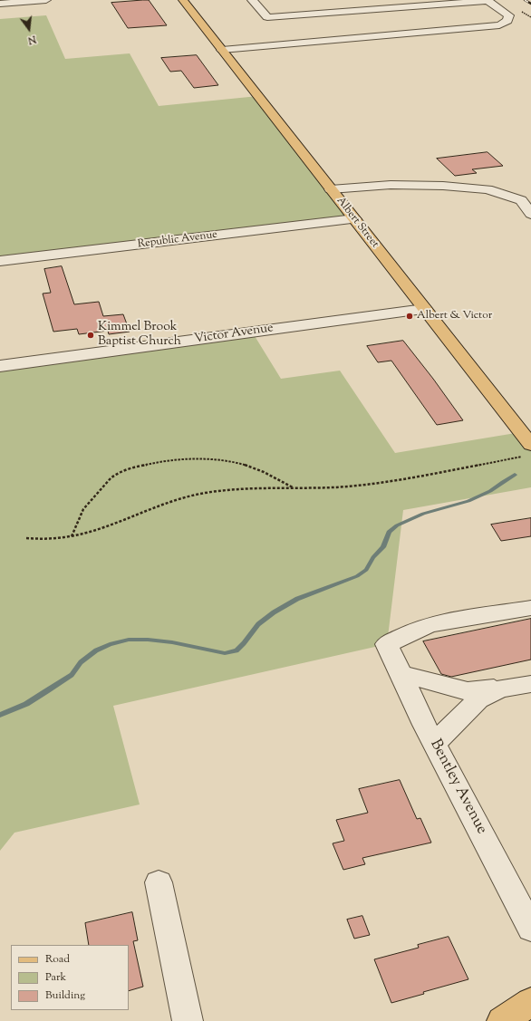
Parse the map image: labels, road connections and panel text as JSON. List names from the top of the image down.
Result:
{
  "streets": {
    "main road": ["Albert Street"],
    "street": ["Republic Avenue", "Victor Avenue", "Bentley Avenue"]
  },
  "crossings": [
    ["Albert Street", "Republic Avenue"],
    ["Albert Street", "Victor Avenue"]
  ],
  "places": ["Albert & Victor", "Kimmel Brook Baptist Church"],
  "legend": ["Road", "Park", "Building"],
  "north": "bottom"
}
